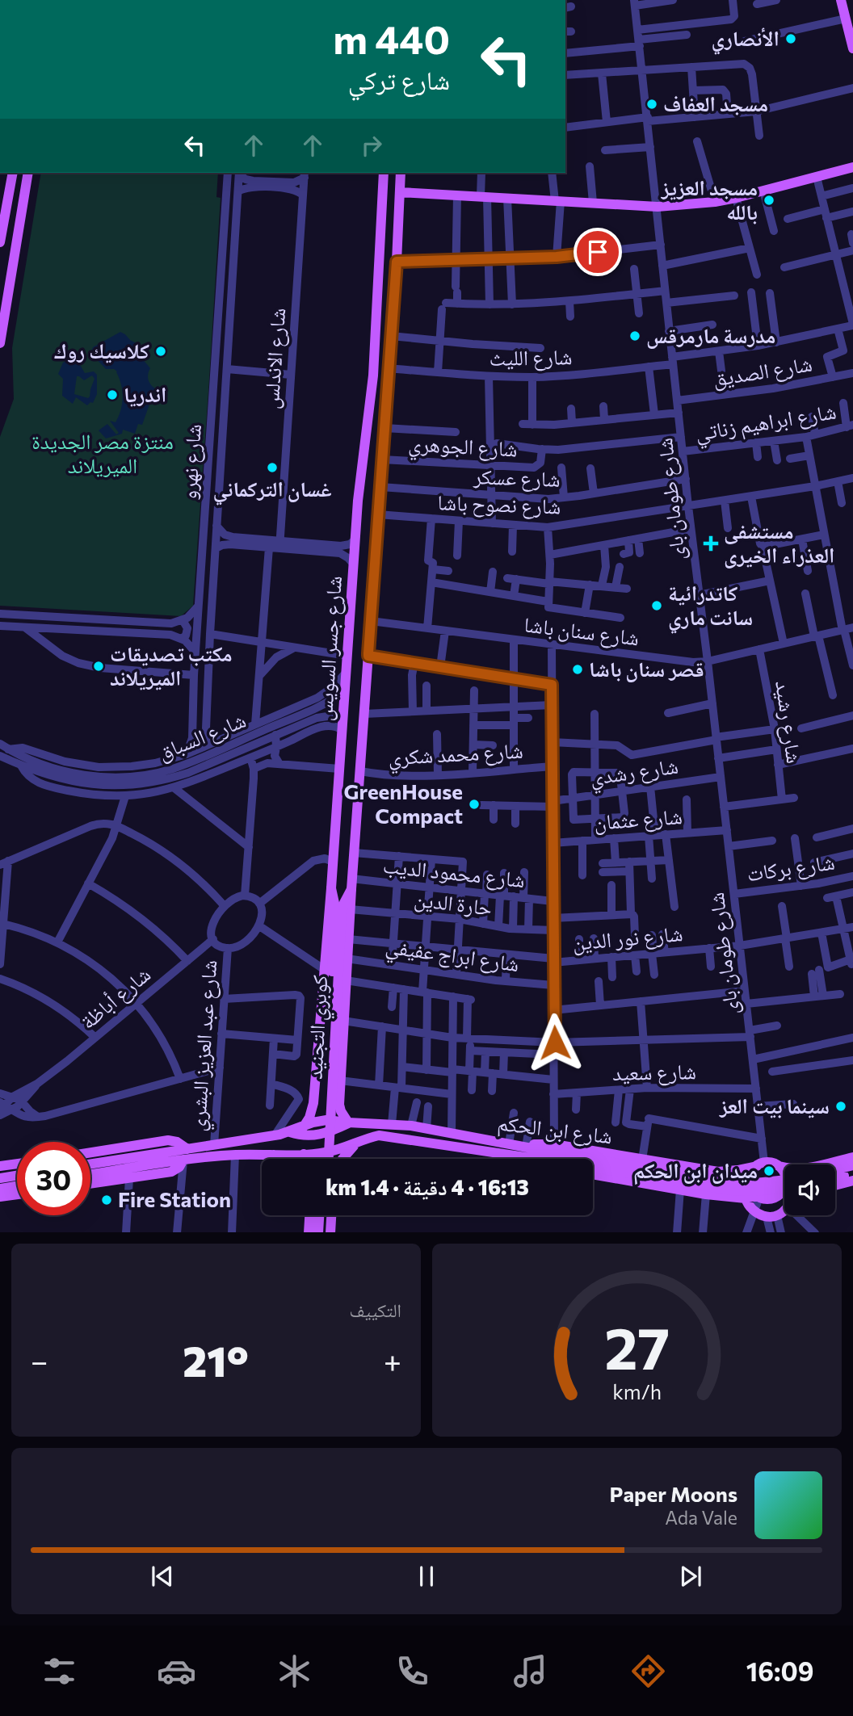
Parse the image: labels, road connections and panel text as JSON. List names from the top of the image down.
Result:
{
  "streets": {
    "main road": ["شارع جسر السويس", "كوبري التجنيد", "شارع ابن الحكم"],
    "street": [
      "شارع الليث",
      "شارع الاندلس",
      "شارع الصديق",
      "شارع ابراهيم زناتي",
      "شارع الجوهري",
      "شارع نهرو",
      "شارع عسكر",
      "شارع طومان باى",
      "شارع نصوح باشا",
      "شارع سنان باشا",
      "شارع رشيد",
      "شارع السباق",
      "شارع محمد شكري",
      "شارع رشدي",
      "شارع عثمان",
      "شارع بركات",
      "شارع محمود الديب",
      "حارة الدين",
      "شارع نور الدين",
      "شارع ابراج عفيفي",
      "شارع أباظة",
      "شارع عبد العزيز البشري",
      "شارع سعيد"
    ]
  },
  "crossings": [
    ["شارع الليث", "شارع طومان باى"],
    ["شارع الليث", "شارع جسر السويس"],
    ["شارع الصديق", "شارع طومان باى"],
    ["شارع ابراهيم زناتي", "شارع طومان باى"],
    ["شارع الجوهري", "شارع جسر السويس"],
    ["شارع عسكر", "شارع طومان باى"],
    ["شارع عسكر", "شارع جسر السويس"],
    ["شارع طومان باى", "شارع نصوح باشا"],
    ["شارع طومان باى", "شارع سنان باشا"],
    ["شارع طومان باى", "شارع رشدي"],
    ["شارع طومان باى", "شارع عثمان"],
    ["شارع طومان باى", "شارع بركات"],
    ["شارع طومان باى", "شارع نور الدين"],
    ["شارع طومان باى", "شارع سعيد"],
    ["شارع طومان باى", "شارع ابن الحكم"],
    ["شارع نصوح باشا", "شارع جسر السويس"],
    ["شارع سنان باشا", "شارع جسر السويس"],
    ["شارع سنان باشا", "شارع رشيد"],
    ["شارع جسر السويس", "شارع السباق"],
    ["شارع جسر السويس", "شارع محمد شكري"],
    ["شارع جسر السويس", "شارع محمود الديب"],
    ["شارع جسر السويس", "حارة الدين"],
    ["شارع جسر السويس", "شارع نور الدين"],
    ["شارع جسر السويس", "شارع ابراج عفيفي"],
    ["شارع جسر السويس", "كوبري التجنيد"],
    ["شارع جسر السويس", "شارع ابن الحكم"],
    ["شارع محمود الديب", "كوبري التجنيد"],
    ["شارع أباظة", "شارع عبد العزيز البشري"]
  ],
  "parks": ["منتزة مصر الجديدة الميريلاند"],
  "places": {
    "other": [
      "الأنصاري",
      "مسجد العفاف",
      "مسجد العزيز بالله",
      "مدرسة مارمرقس",
      "كلاسيك روك",
      "اندريا",
      "غسان التركماني",
      "كاتدرائية سانت ماري",
      "مكتب تصديقات الميريلاند",
      "قصر سنان باشا",
      "GreenHouse Compact",
      "سينما بيت العز",
      "ميدان ابن الحكم",
      "Fire Station"
    ],
    "health": ["مستشفى العذراء الخيرى"]
  },
  "page": {
    "turn": ["440 m", "شارع تركي"],
    "limit": "30",
    "trip": "16:13 · 4 دقيقة · 1.4 km",
    "tile": "التكييف",
    "heat": ["−", "21°", "+"],
    "song": ["Paper Moons", "Ada Vale"],
    "tabs": "16:09",
    "gauge": ["27", "km/h"]
  }
}
